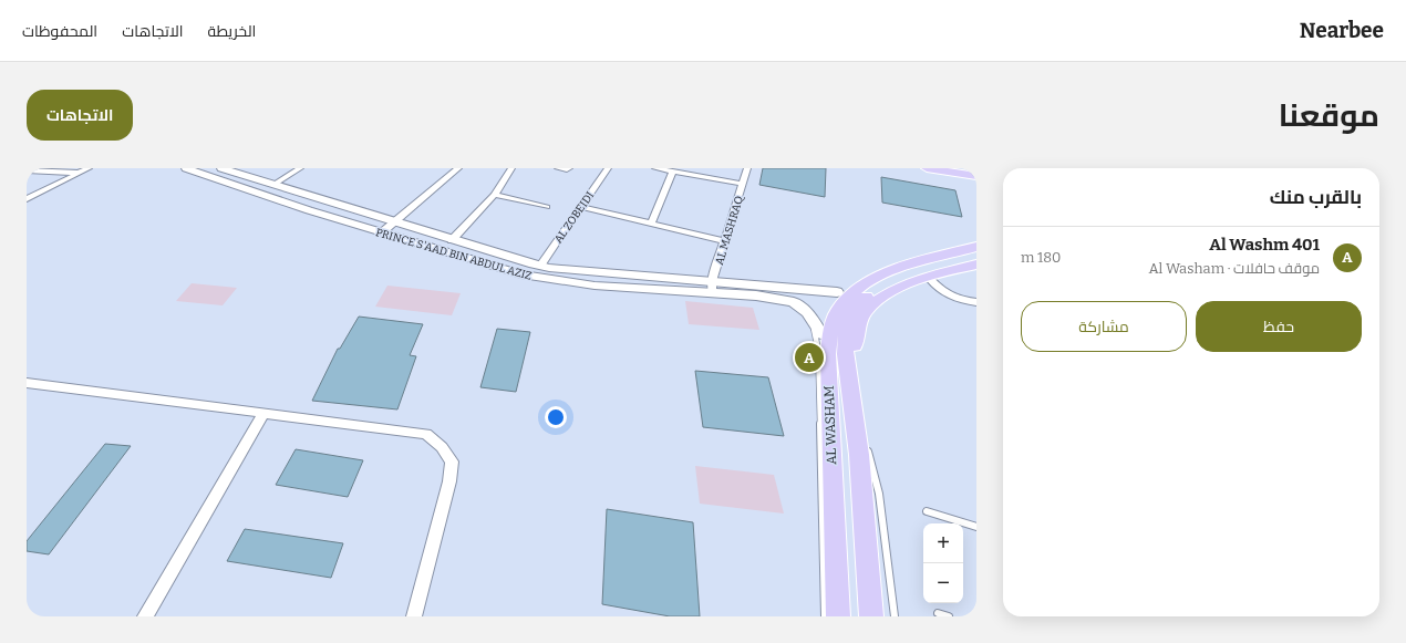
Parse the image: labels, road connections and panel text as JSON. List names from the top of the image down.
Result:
{
  "streets": {
    "main road": ["AL WASHAM"],
    "street": ["AL ZOBEIDI", "AL MASHRAQ", "PRINCE S'AAD BIN ABDUL AZIZ"]
  },
  "crossings": [
    ["AL ZOBEIDI", "PRINCE S'AAD BIN ABDUL AZIZ"],
    ["AL MASHRAQ", "PRINCE S'AAD BIN ABDUL AZIZ"]
  ],
  "page": {
    "header": "Nearbee",
    "nav": ["الخريطة", "الاتجاهات", "المحفوظات"],
    "title": "موقعنا",
    "buttons": [
      "الاتجاهات",
      ["حفظ", "مشاركة"]
    ],
    "heading": "بالقرب منك",
    "list": [
      {
        "mark": "A",
        "name": "Al Washm 401",
        "note": "موقف حافلات · Al Washam",
        "value": "180 m"
      }
    ],
    "pins": "A",
    "map_buttons": ["+", "−"]
  }
}
